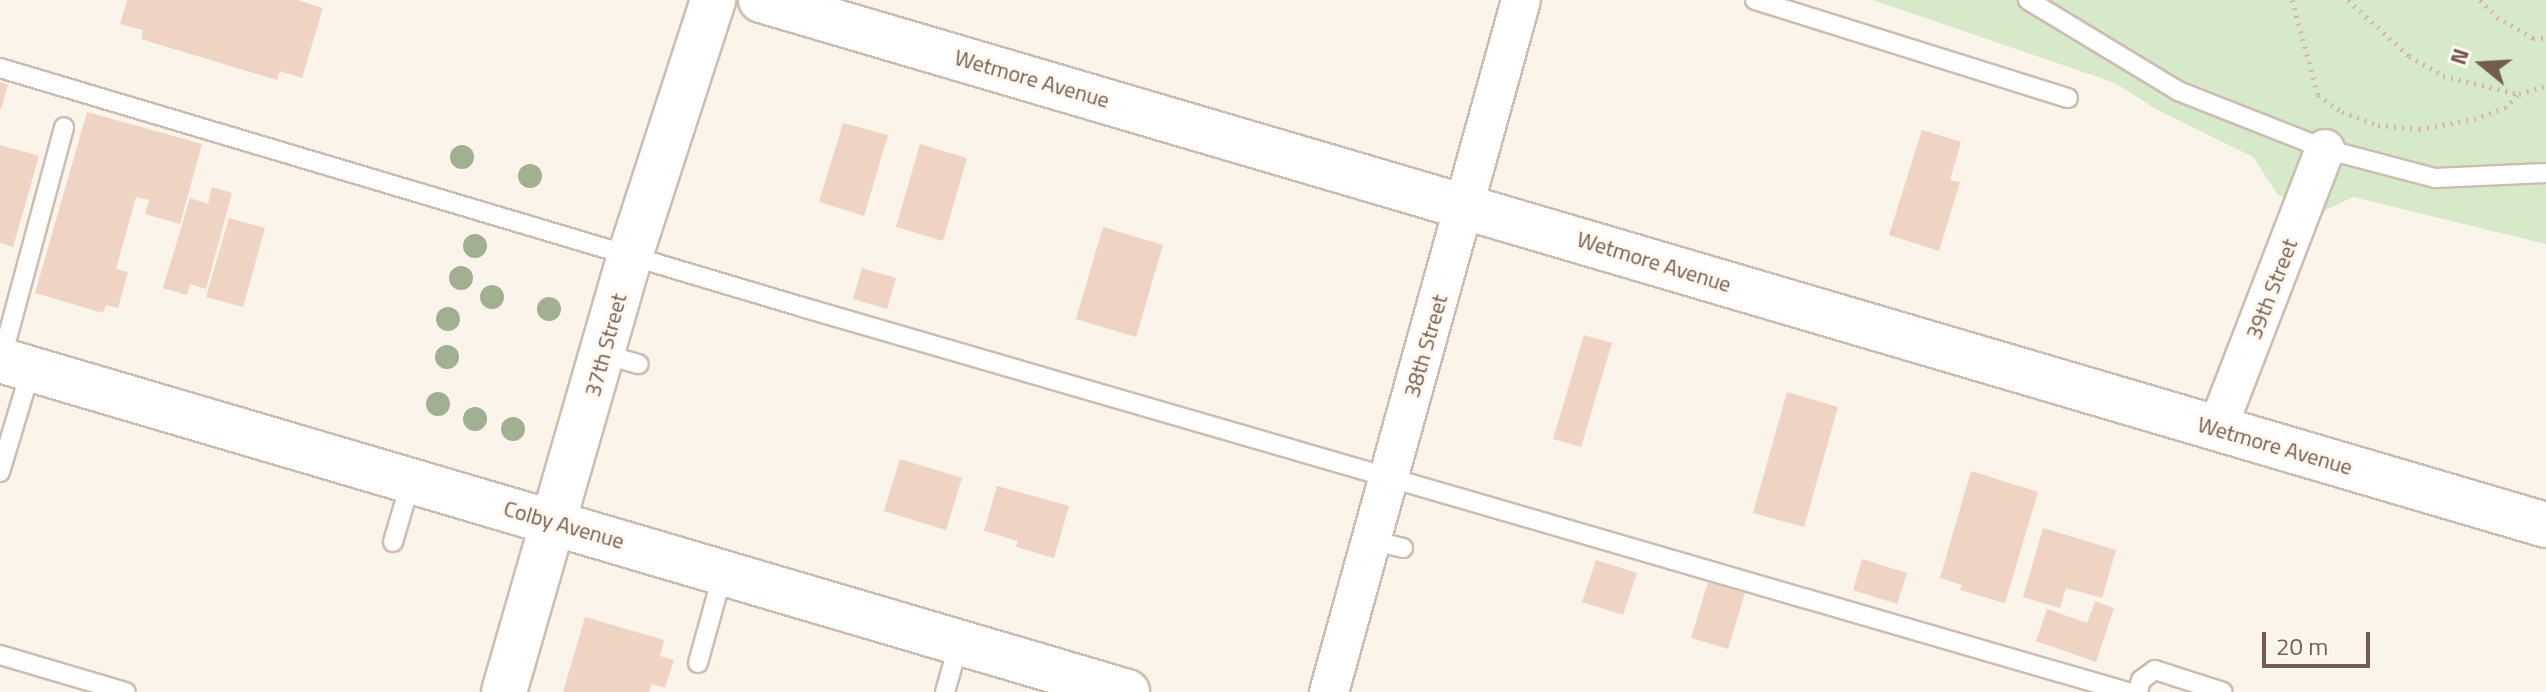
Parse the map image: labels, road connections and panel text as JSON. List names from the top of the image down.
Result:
{
  "streets": {
    "street": [
      "Wetmore Avenue",
      "39th Street",
      "37th Street",
      "38th Street",
      "Colby Avenue"
    ]
  },
  "crossings": [
    ["Wetmore Avenue", "39th Street"],
    ["Wetmore Avenue", "38th Street"],
    ["37th Street", "Colby Avenue"]
  ],
  "scale_bar": "20 m",
  "north": "left"
}
